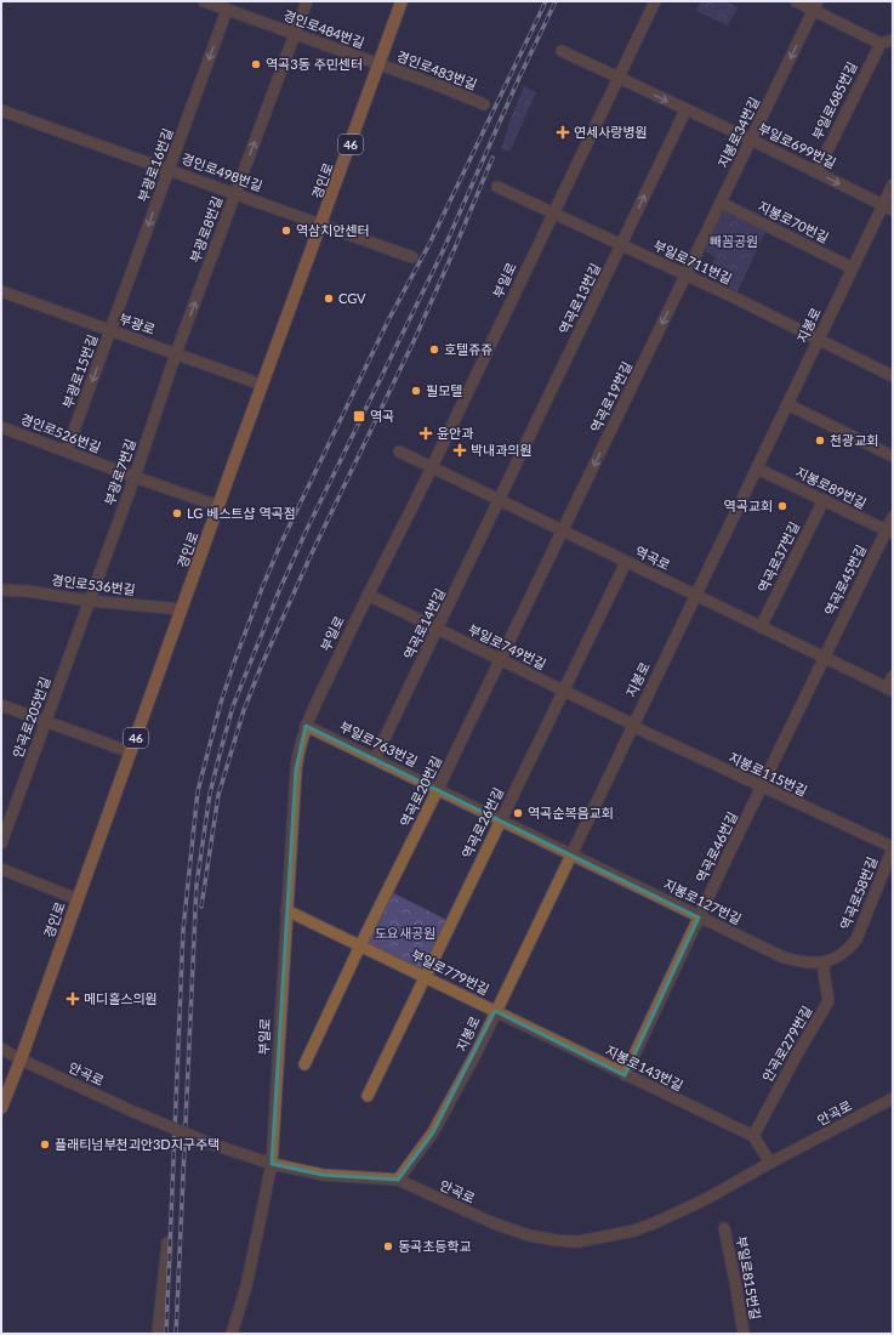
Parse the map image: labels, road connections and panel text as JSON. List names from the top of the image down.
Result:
{
  "streets": {
    "main road": ["46", "경인로"],
    "street": [
      "경인로484번길",
      "경인로483번길",
      "부일로685번길",
      "지봉로34번길",
      "부일로699번길",
      "부광로16번길",
      "경인로498번길",
      "지봉로70번길",
      "부광로8번길",
      "부일로711번길",
      "부일로",
      "역곡로13번길",
      "부광로",
      "지봉로",
      "부광로15번길",
      "역곡로19번길",
      "경인로526번길",
      "부광로7번길",
      "지봉로89번길",
      "역곡로37번길",
      "역곡로",
      "역곡로45번길",
      "경인로536번길",
      "역곡로14번길",
      "부일로749번길",
      "안곡로205번길",
      "부일로763번길",
      "지봉로115번길",
      "역곡로20번길",
      "역곡로26번길",
      "역곡로46번길",
      "역곡로58번길",
      "지봉로127번길",
      "부일로779번길",
      "안곡로279번길",
      "지봉로143번길",
      "안곡로",
      "부일로815번길"
    ]
  },
  "crossings": [
    ["경인로484번길", "경인로483번길"],
    ["경인로484번길", "부광로16번길"],
    ["경인로484번길", "경인로"],
    ["경인로484번길", "부광로8번길"],
    ["경인로483번길", "경인로"],
    ["부일로685번길", "부일로699번길"],
    ["지봉로34번길", "부일로699번길"],
    ["지봉로34번길", "지봉로70번길"],
    ["지봉로34번길", "부일로711번길"],
    ["지봉로34번길", "역곡로19번길"],
    ["부일로699번길", "부일로"],
    ["부일로699번길", "역곡로13번길"],
    ["부일로699번길", "지봉로"],
    ["부광로16번길", "경인로498번길"],
    ["부광로16번길", "부광로"],
    ["부광로16번길", "부광로15번길"],
    ["경인로498번길", "경인로"],
    ["경인로498번길", "부광로8번길"],
    ["경인로", "부광로"],
    ["경인로", "경인로526번길"],
    ["경인로", "경인로536번길"],
    ["경인로", "안곡로"],
    ["지봉로70번길", "지봉로"],
    ["부광로8번길", "부광로"],
    ["부광로8번길", "부광로7번길"],
    ["부일로711번길", "부일로"],
    ["부일로711번길", "역곡로13번길"],
    ["부일로711번길", "지봉로"],
    ["부일로711번길", "역곡로19번길"],
    ["부일로", "역곡로"],
    ["부일로", "부일로749번길"],
    ["부일로", "부일로763번길"],
    ["부일로", "부일로779번길"],
    ["부일로", "안곡로"],
    ["역곡로13번길", "역곡로"],
    ["역곡로13번길", "역곡로14번길"],
    ["부광로", "부광로15번길"],
    ["부광로", "부광로7번길"],
    ["지봉로", "지봉로89번길"],
    ["지봉로", "역곡로"],
    ["지봉로", "부일로749번길"],
    ["지봉로", "부일로763번길"],
    ["지봉로", "지봉로115번길"],
    ["지봉로", "지봉로127번길"],
    ["지봉로", "부일로779번길"],
    ["지봉로", "지봉로143번길"],
    ["지봉로", "안곡로"],
    ["부광로15번길", "경인로526번길"],
    ["역곡로19번길", "역곡로"],
    ["역곡로19번길", "역곡로20번길"],
    ["경인로526번길", "부광로7번길"],
    ["부광로7번길", "경인로536번길"],
    ["부광로7번길", "안곡로205번길"],
    ["지봉로89번길", "역곡로37번길"],
    ["지봉로89번길", "역곡로45번길"],
    ["역곡로37번길", "역곡로"],
    ["역곡로", "역곡로45번길"],
    ["역곡로", "역곡로14번길"],
    ["역곡로", "역곡로20번길"],
    ["역곡로", "역곡로26번길"],
    ["역곡로", "역곡로46번길"],
    ["역곡로45번길", "역곡로46번길"],
    ["경인로536번길", "안곡로205번길"],
    ["역곡로14번길", "부일로749번길"],
    ["역곡로14번길", "부일로763번길"],
    ["부일로749번길", "지봉로115번길"],
    ["부일로749번길", "역곡로20번길"],
    ["부일로749번길", "역곡로26번길"],
    ["부일로763번길", "역곡로20번길"],
    ["부일로763번길", "역곡로26번길"],
    ["부일로763번길", "지봉로127번길"],
    ["지봉로115번길", "역곡로46번길"],
    ["지봉로115번길", "역곡로58번길"],
    ["역곡로20번길", "부일로779번길"],
    ["역곡로26번길", "부일로779번길"],
    ["역곡로46번길", "지봉로127번길"],
    ["역곡로46번길", "지봉로143번길"],
    ["역곡로58번길", "지봉로127번길"],
    ["역곡로58번길", "안곡로279번길"],
    ["지봉로127번길", "안곡로279번길"],
    ["부일로779번길", "지봉로143번길"],
    ["안곡로279번길", "지봉로143번길"]
  ],
  "one_way": [
    "지봉로34번길",
    "부일로699번길",
    "부광로16번길",
    "부광로8번길",
    "부광로15번길",
    "역곡로19번길"
  ],
  "parks": ["빼꼼공원", "도요새공원"],
  "places": {
    "other": [
      "역곡3동 주민센터",
      "역삼치안센터",
      "CGV",
      "호텔쥬쥬",
      "필모텔",
      "천광교회",
      "역곡교회",
      "LG 베스트샵 역곡점",
      "역곡순복음교회",
      "플래티넘부천괴안3D지구주택",
      "동곡초등학교"
    ],
    "health": [
      "연세사랑병원",
      "윤안과",
      "박내과의원",
      "메디홀스의원"
    ],
    "transit": ["역곡"]
  }
}
